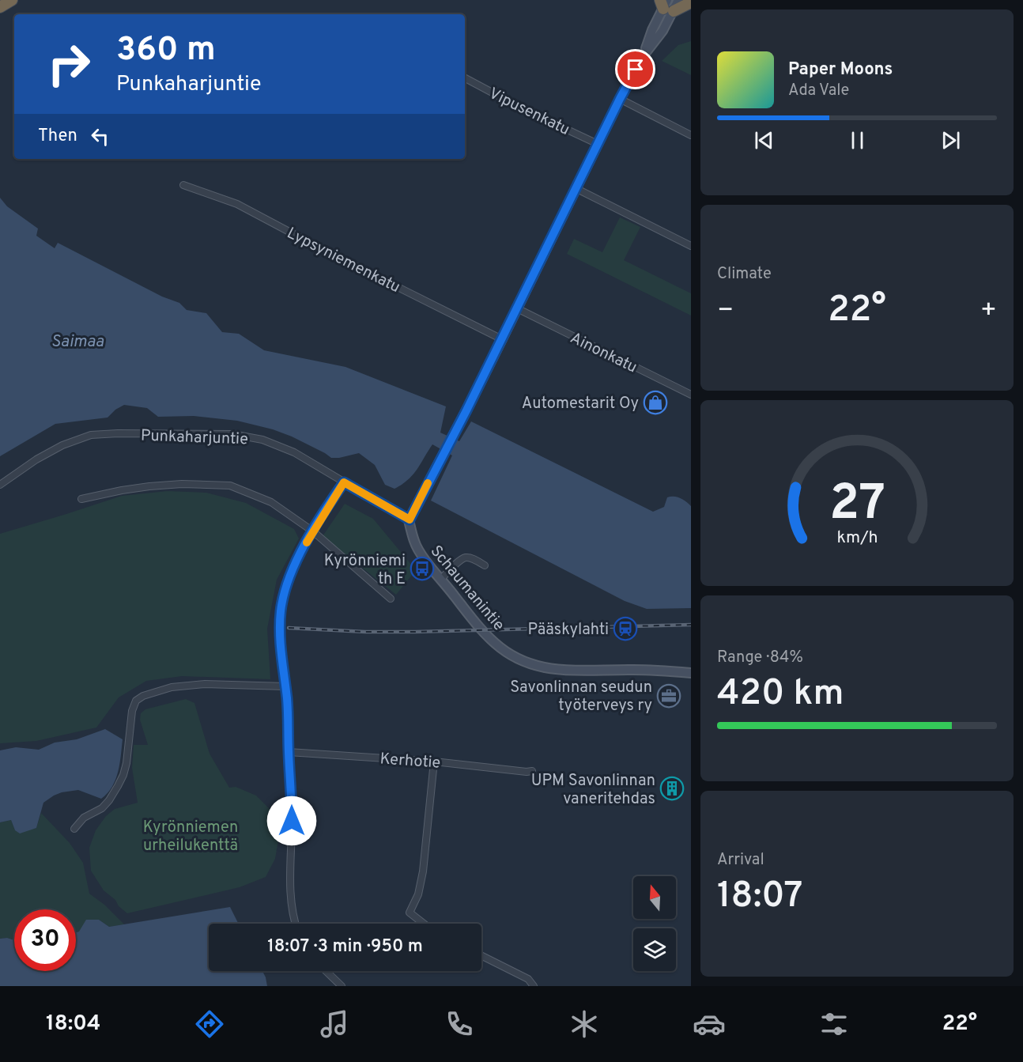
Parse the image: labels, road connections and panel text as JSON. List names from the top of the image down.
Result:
{
  "streets": {
    "street": [
      "Vipusenkatu",
      "Lypsyniemenkatu",
      "Ainonkatu",
      "Punkaharjuntie",
      "Schaumanintie",
      "Kerhotie"
    ]
  },
  "crossings": [
    ["Punkaharjuntie", "Schaumanintie"]
  ],
  "water": ["Saimaa"],
  "parks": ["Kyrönniemen urheilukenttä"],
  "places": {
    "shop": ["Automestarit Oy"],
    "bus stop": ["Kyrönniemi th E"],
    "station": ["Pääskylahti"],
    "office": ["Savonlinnan seudun työterveys ry"],
    "building": ["UPM Savonlinnan vaneritehdas"]
  },
  "north": "top",
  "page": {
    "turn": ["360 m", "Punkaharjuntie"],
    "song": ["Paper Moons", "Ada Vale"],
    "then": "Then",
    "tile": [
      "Climate",
      ["Range · 84%", "420 km"],
      ["Arrival", "18:07"]
    ],
    "heat": ["−", "22°", "+"],
    "limit": "30",
    "trip": "18:07 · 3 min · 950 m",
    "tabs": ["18:04", "22°"],
    "gauge": ["27", "km/h"]
  }
}
